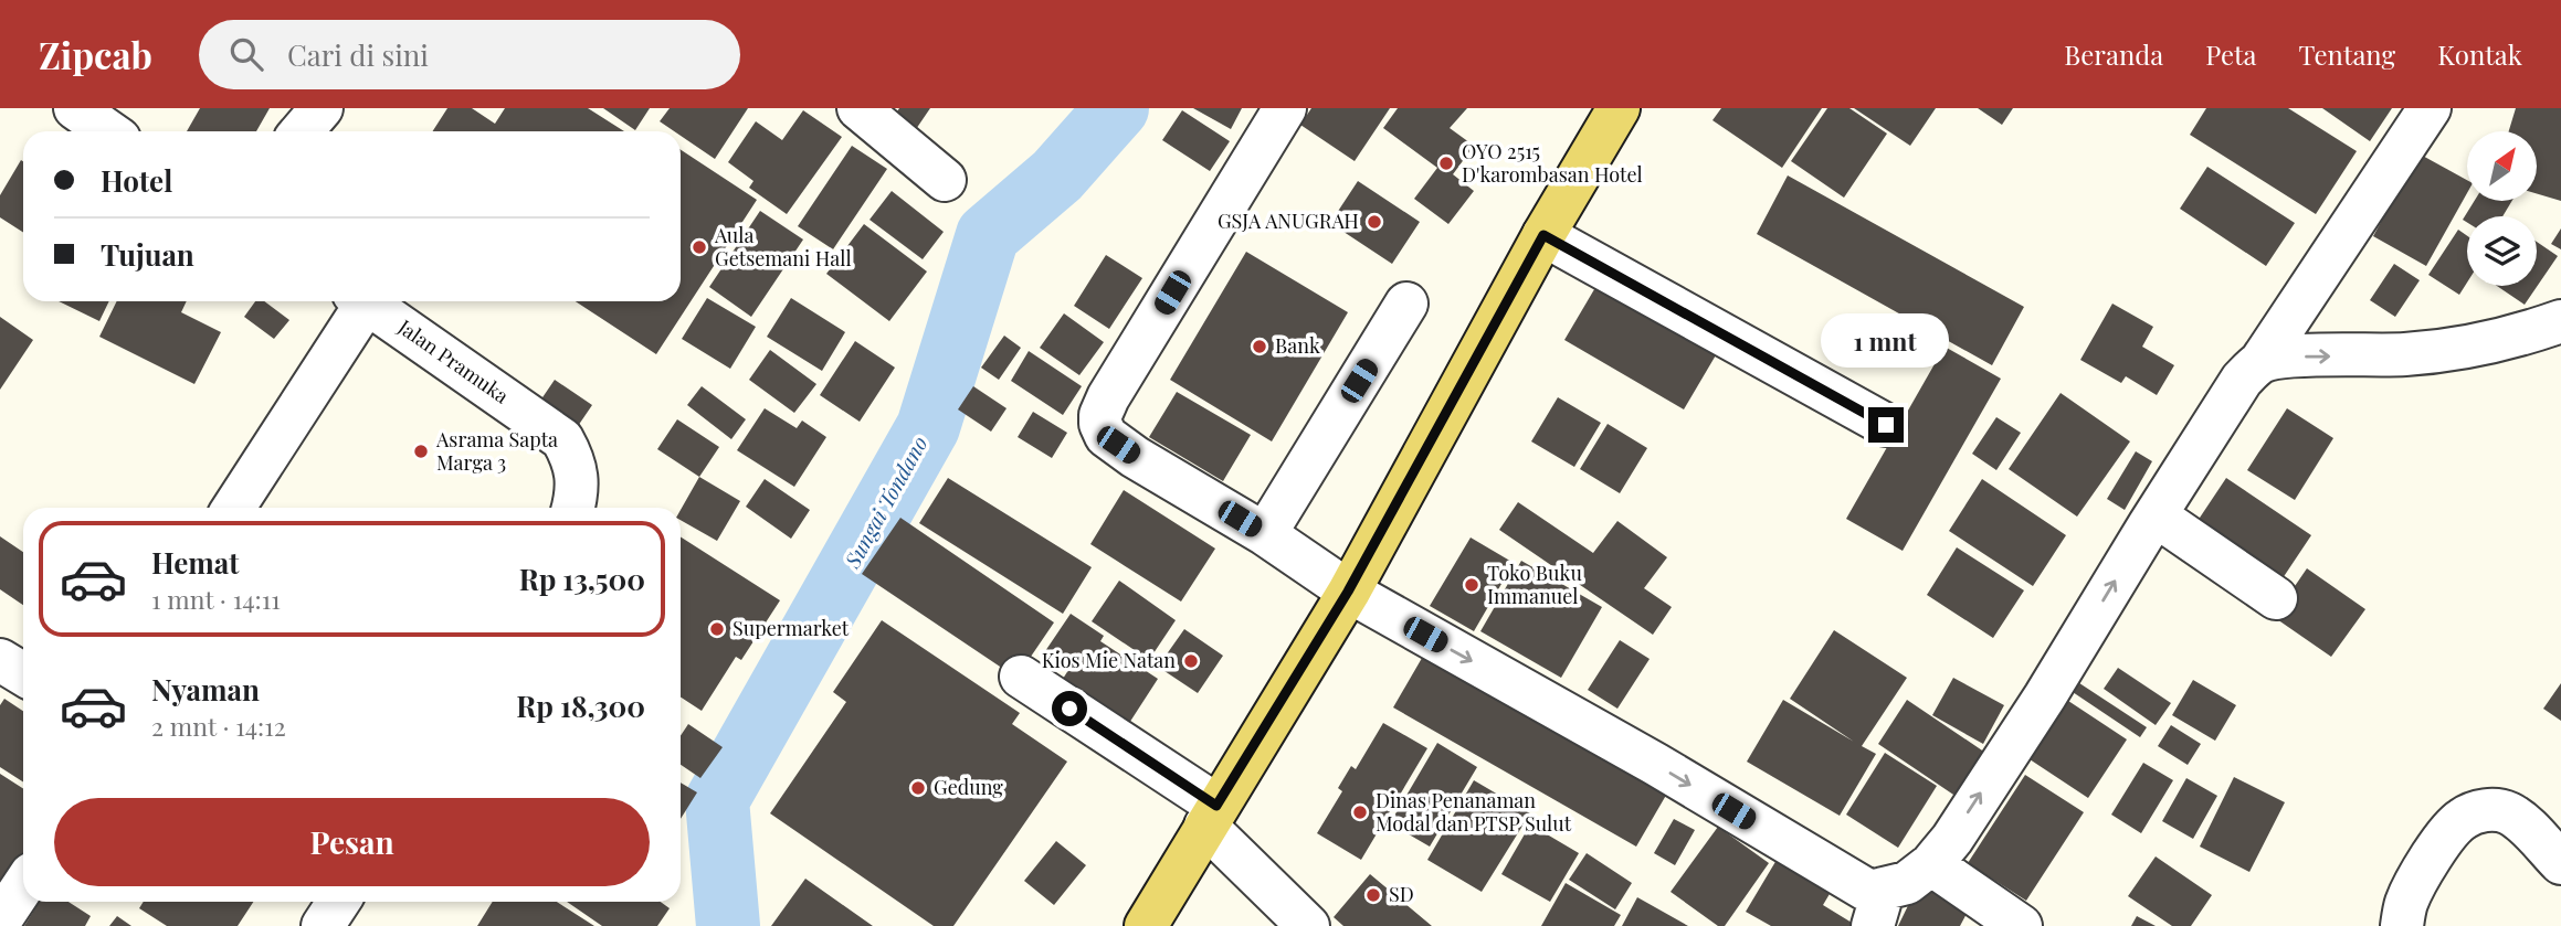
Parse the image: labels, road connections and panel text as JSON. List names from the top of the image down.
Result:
{
  "streets": {
    "street": ["Jalan Pramuka"]
  },
  "water": ["Sungai Tondano"],
  "places": [
    "OYO 2515 D'karombasan Hotel",
    "GSJA ANUGRAH",
    "Aula Getsemani Hall",
    "Bank",
    "Asrama Sapta Marga 3",
    "Toko Buku Immanuel",
    "Supermarket",
    "Kios Mie Natan",
    "Gedung",
    "Dinas Penanaman Modal dan PTSP Sulut",
    "SD"
  ],
  "north": "top right",
  "page": {
    "header": "Zipcab",
    "search": "Cari di sini",
    "nav": [
      "Beranda",
      "Peta",
      "Tentang",
      "Kontak"
    ],
    "banner": ["Hotel", "Tujuan"],
    "bubble": "1 mnt",
    "list": [
      {
        "name": "Hemat",
        "note": "1 mnt · 14:11",
        "value": "Rp 13,500"
      },
      {
        "name": "Nyaman",
        "note": "2 mnt · 14:12",
        "value": "Rp 18,300"
      }
    ],
    "buttons": "Pesan"
  }
}
